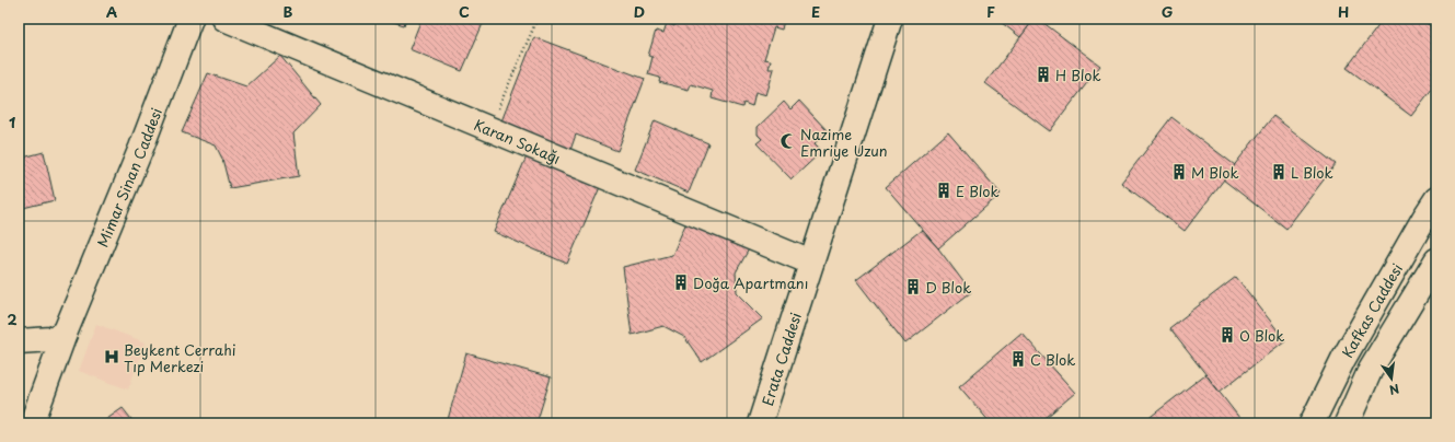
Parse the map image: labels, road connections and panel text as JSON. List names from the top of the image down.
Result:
{
  "streets": {
    "street": [
      "Karan Sokağı",
      "Mimar Sinan Caddesi",
      "Kafkas Caddesi",
      "Erata Caddesi"
    ]
  },
  "crossings": [
    ["Karan Sokağı", "Erata Caddesi"]
  ],
  "places": {
    "building": [
      "H Blok",
      "M Blok",
      "L Blok",
      "E Blok",
      "Doğa Apartmanı",
      "D Blok",
      "O Blok",
      "C Blok"
    ],
    "mosque": ["Nazime Emriye Uzun"],
    "hospital": ["Beykent Cerrahi Tıp Merkezi"]
  },
  "north": "bottom",
  "grid": {
    "columns": [
      "A",
      "B",
      "C",
      "D",
      "E",
      "F",
      "G",
      "H"
    ],
    "rows": ["1", "2"]
  }
}
